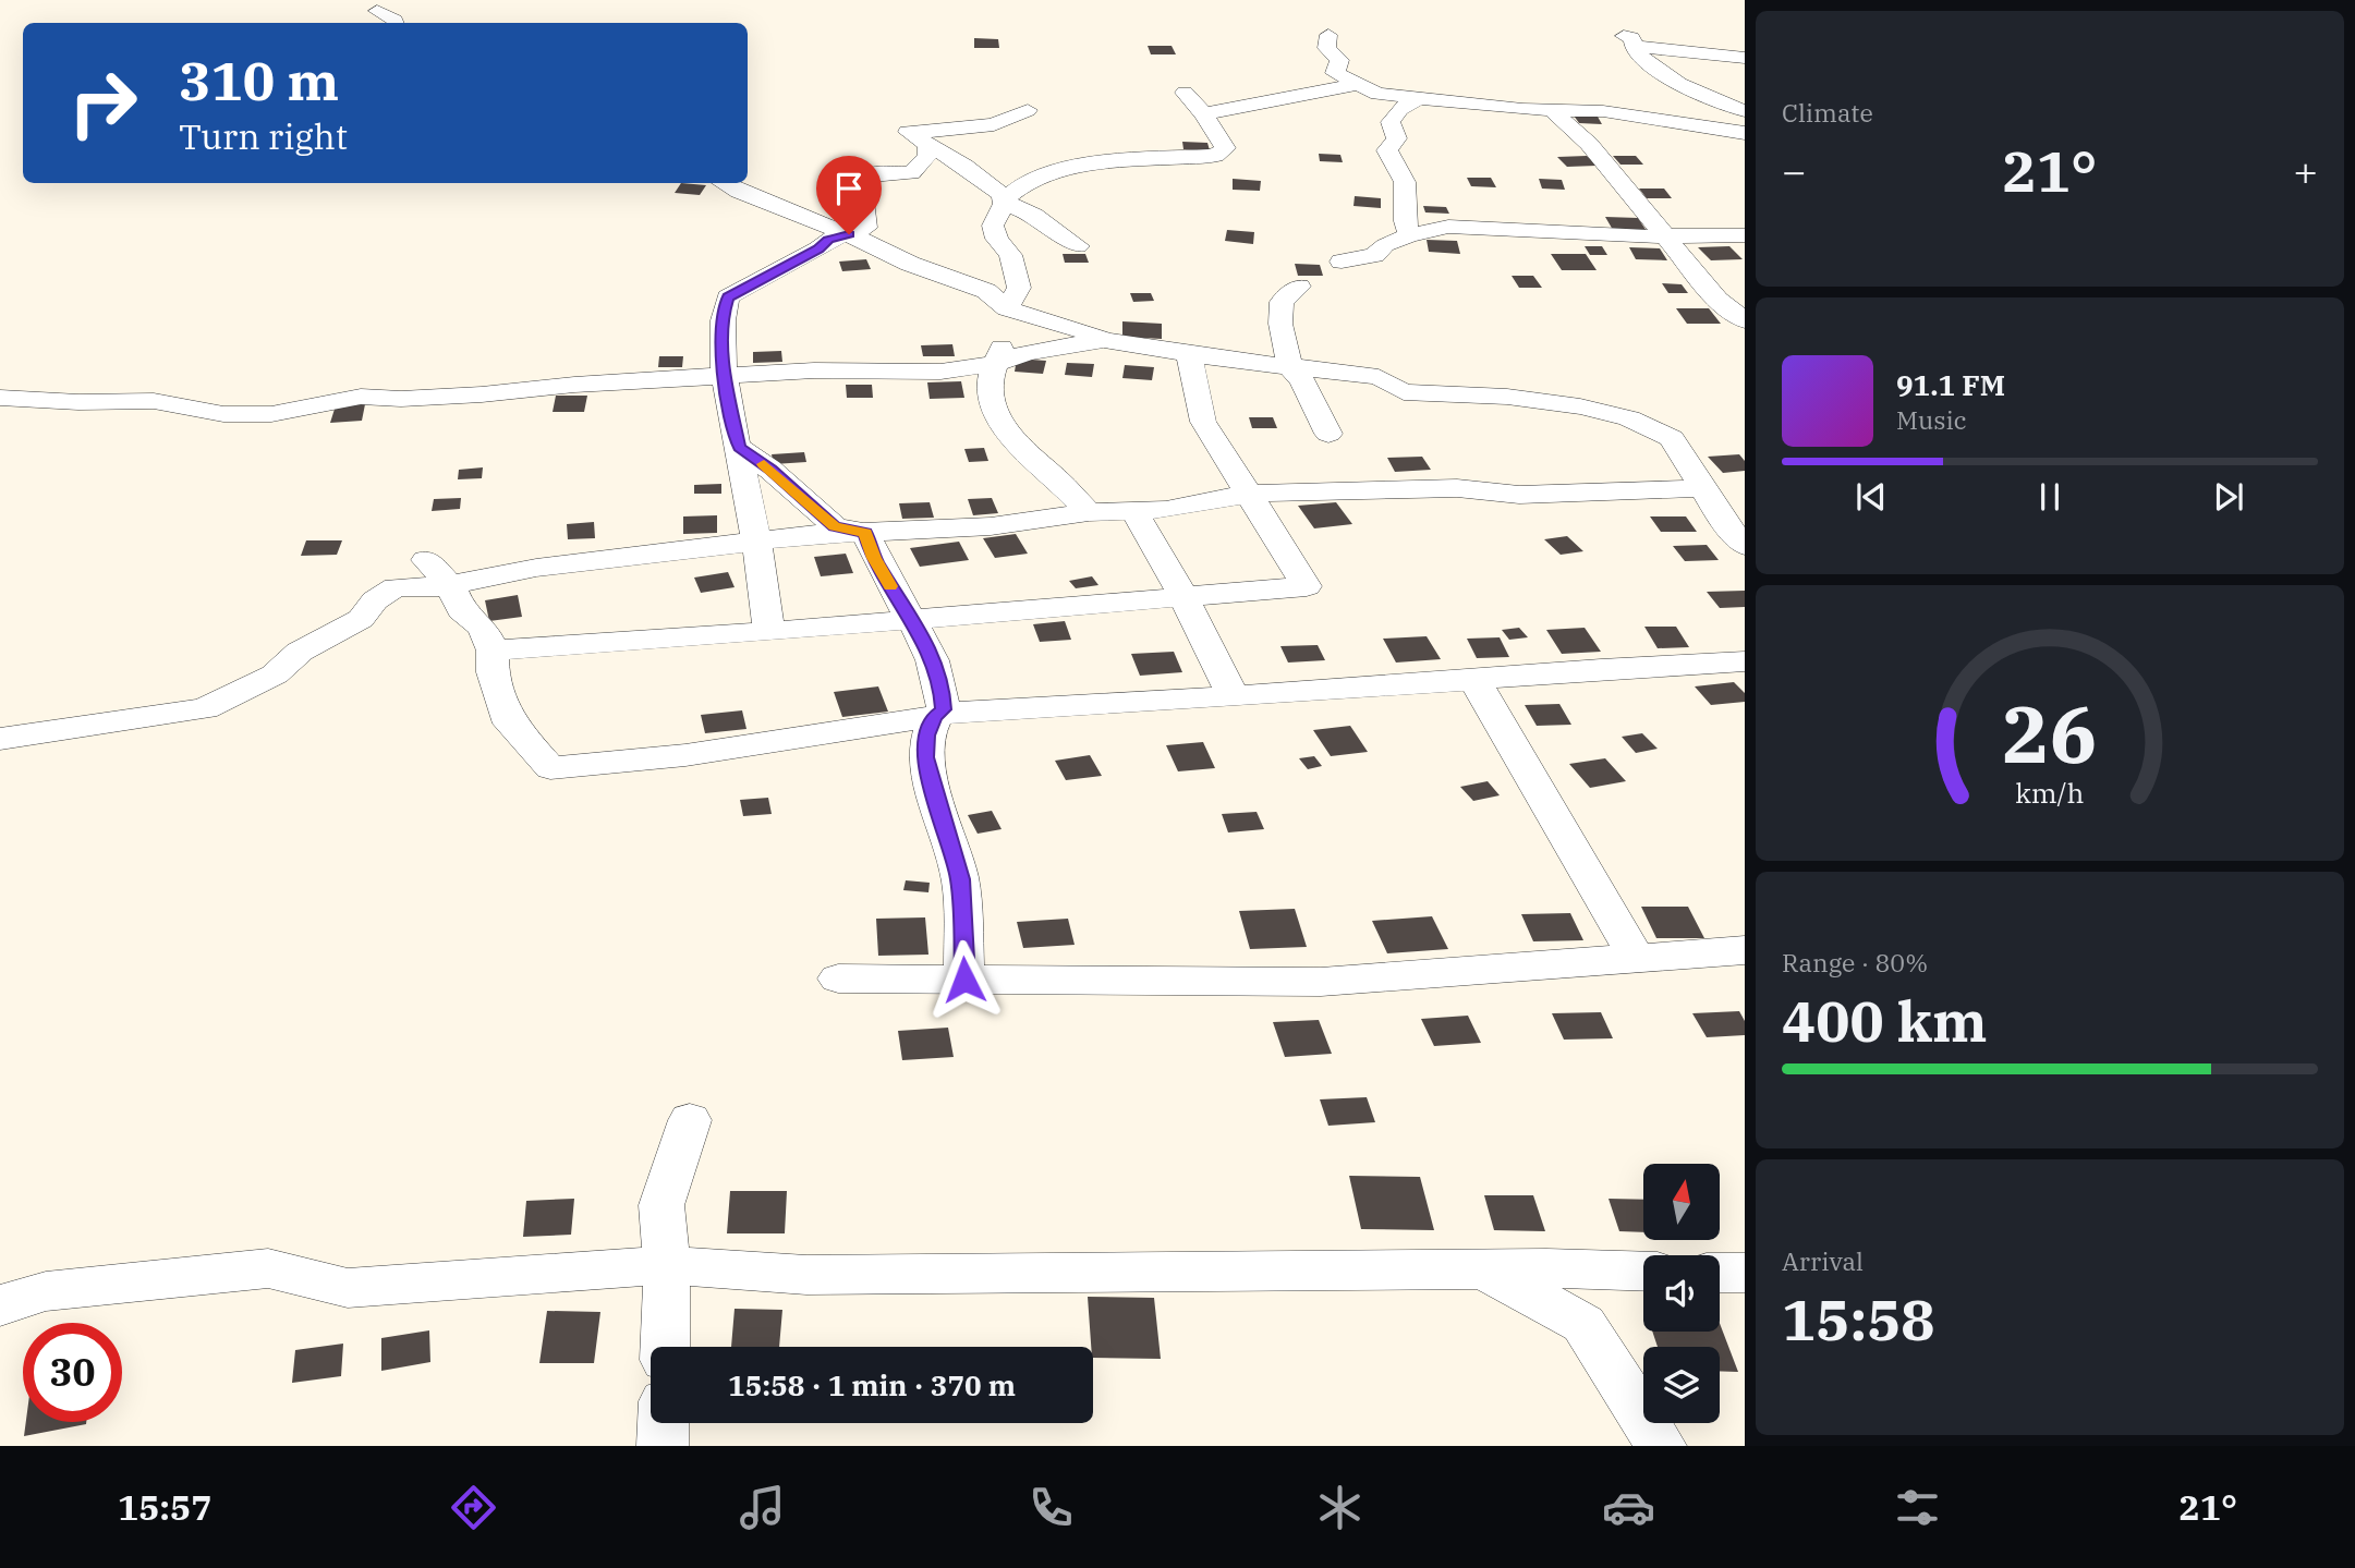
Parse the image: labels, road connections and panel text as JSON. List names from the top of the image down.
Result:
{
  "north": "top",
  "page": {
    "tile": [
      "Climate",
      ["Range · 80%", "400 km"],
      ["Arrival", "15:58"]
    ],
    "turn": ["310 m", "Turn right"],
    "heat": ["−", "21°", "+"],
    "song": ["91.1 FM", "Music"],
    "limit": "30",
    "trip": "15:58 · 1 min · 370 m",
    "tabs": ["15:57", "21°"],
    "gauge": ["26", "km/h"]
  }
}
